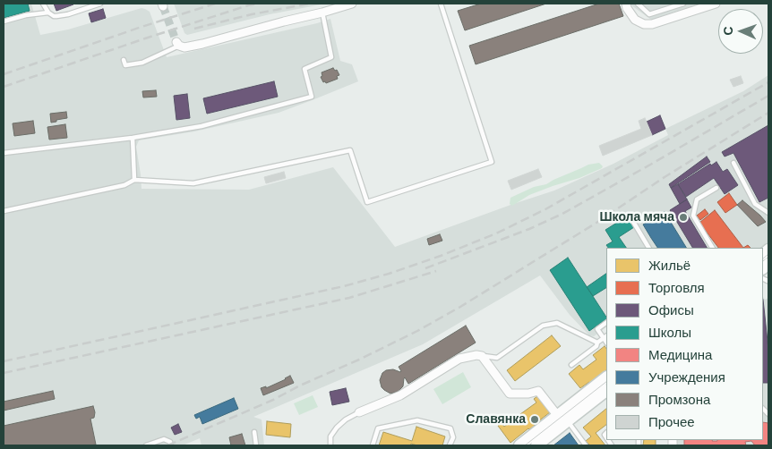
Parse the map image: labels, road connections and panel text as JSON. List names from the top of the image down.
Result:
{
  "places": ["Школа мяча", "Славянка"],
  "legend": [
    "Жильё",
    "Торговля",
    "Офисы",
    "Школы",
    "Медицина",
    "Учреждения",
    "Промзона",
    "Прочее"
  ],
  "north": "left"
}
